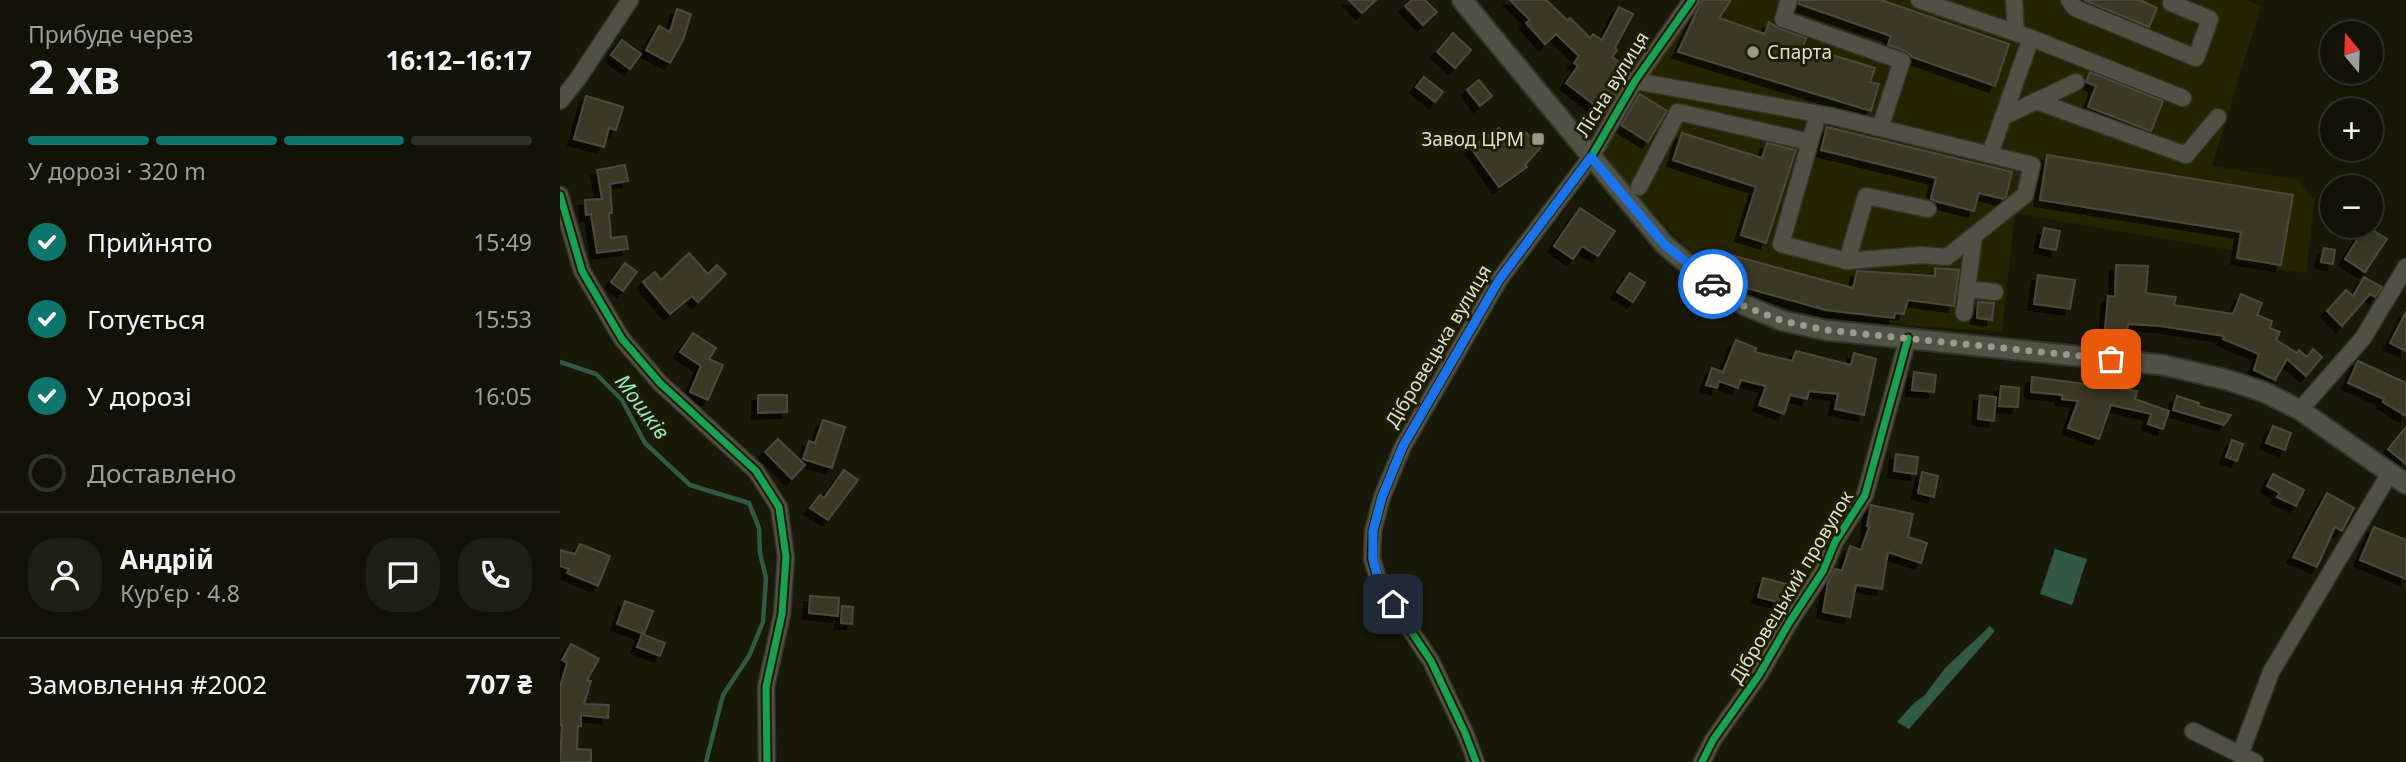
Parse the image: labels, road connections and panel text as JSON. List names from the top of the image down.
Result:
{
  "streets": {
    "street": ["Лісна вулиця", "Дібровецька вулиця", "Дібровецький провулок"]
  },
  "crossings": [
    ["Лісна вулиця", "Дібровецька вулиця"]
  ],
  "water": ["Мошків"],
  "places": {
    "other": ["Спарта"],
    "transit": ["Завод ЦРМ"]
  },
  "north": "top",
  "page": {
    "heading": ["2 хв", "Прибуде через", "16:12–16:17"],
    "panel": [
      "Андрій",
      "Кур’єр · 4.8",
      "Замовлення #2002",
      "707 ₴"
    ],
    "map_buttons": ["+", "−"],
    "bar": "У дорозі · 320 m",
    "list": [
      ["Прийнято", "15:49"],
      ["Готується", "15:53"],
      ["У дорозі", "16:05"],
      "Доставлено"
    ]
  }
}
